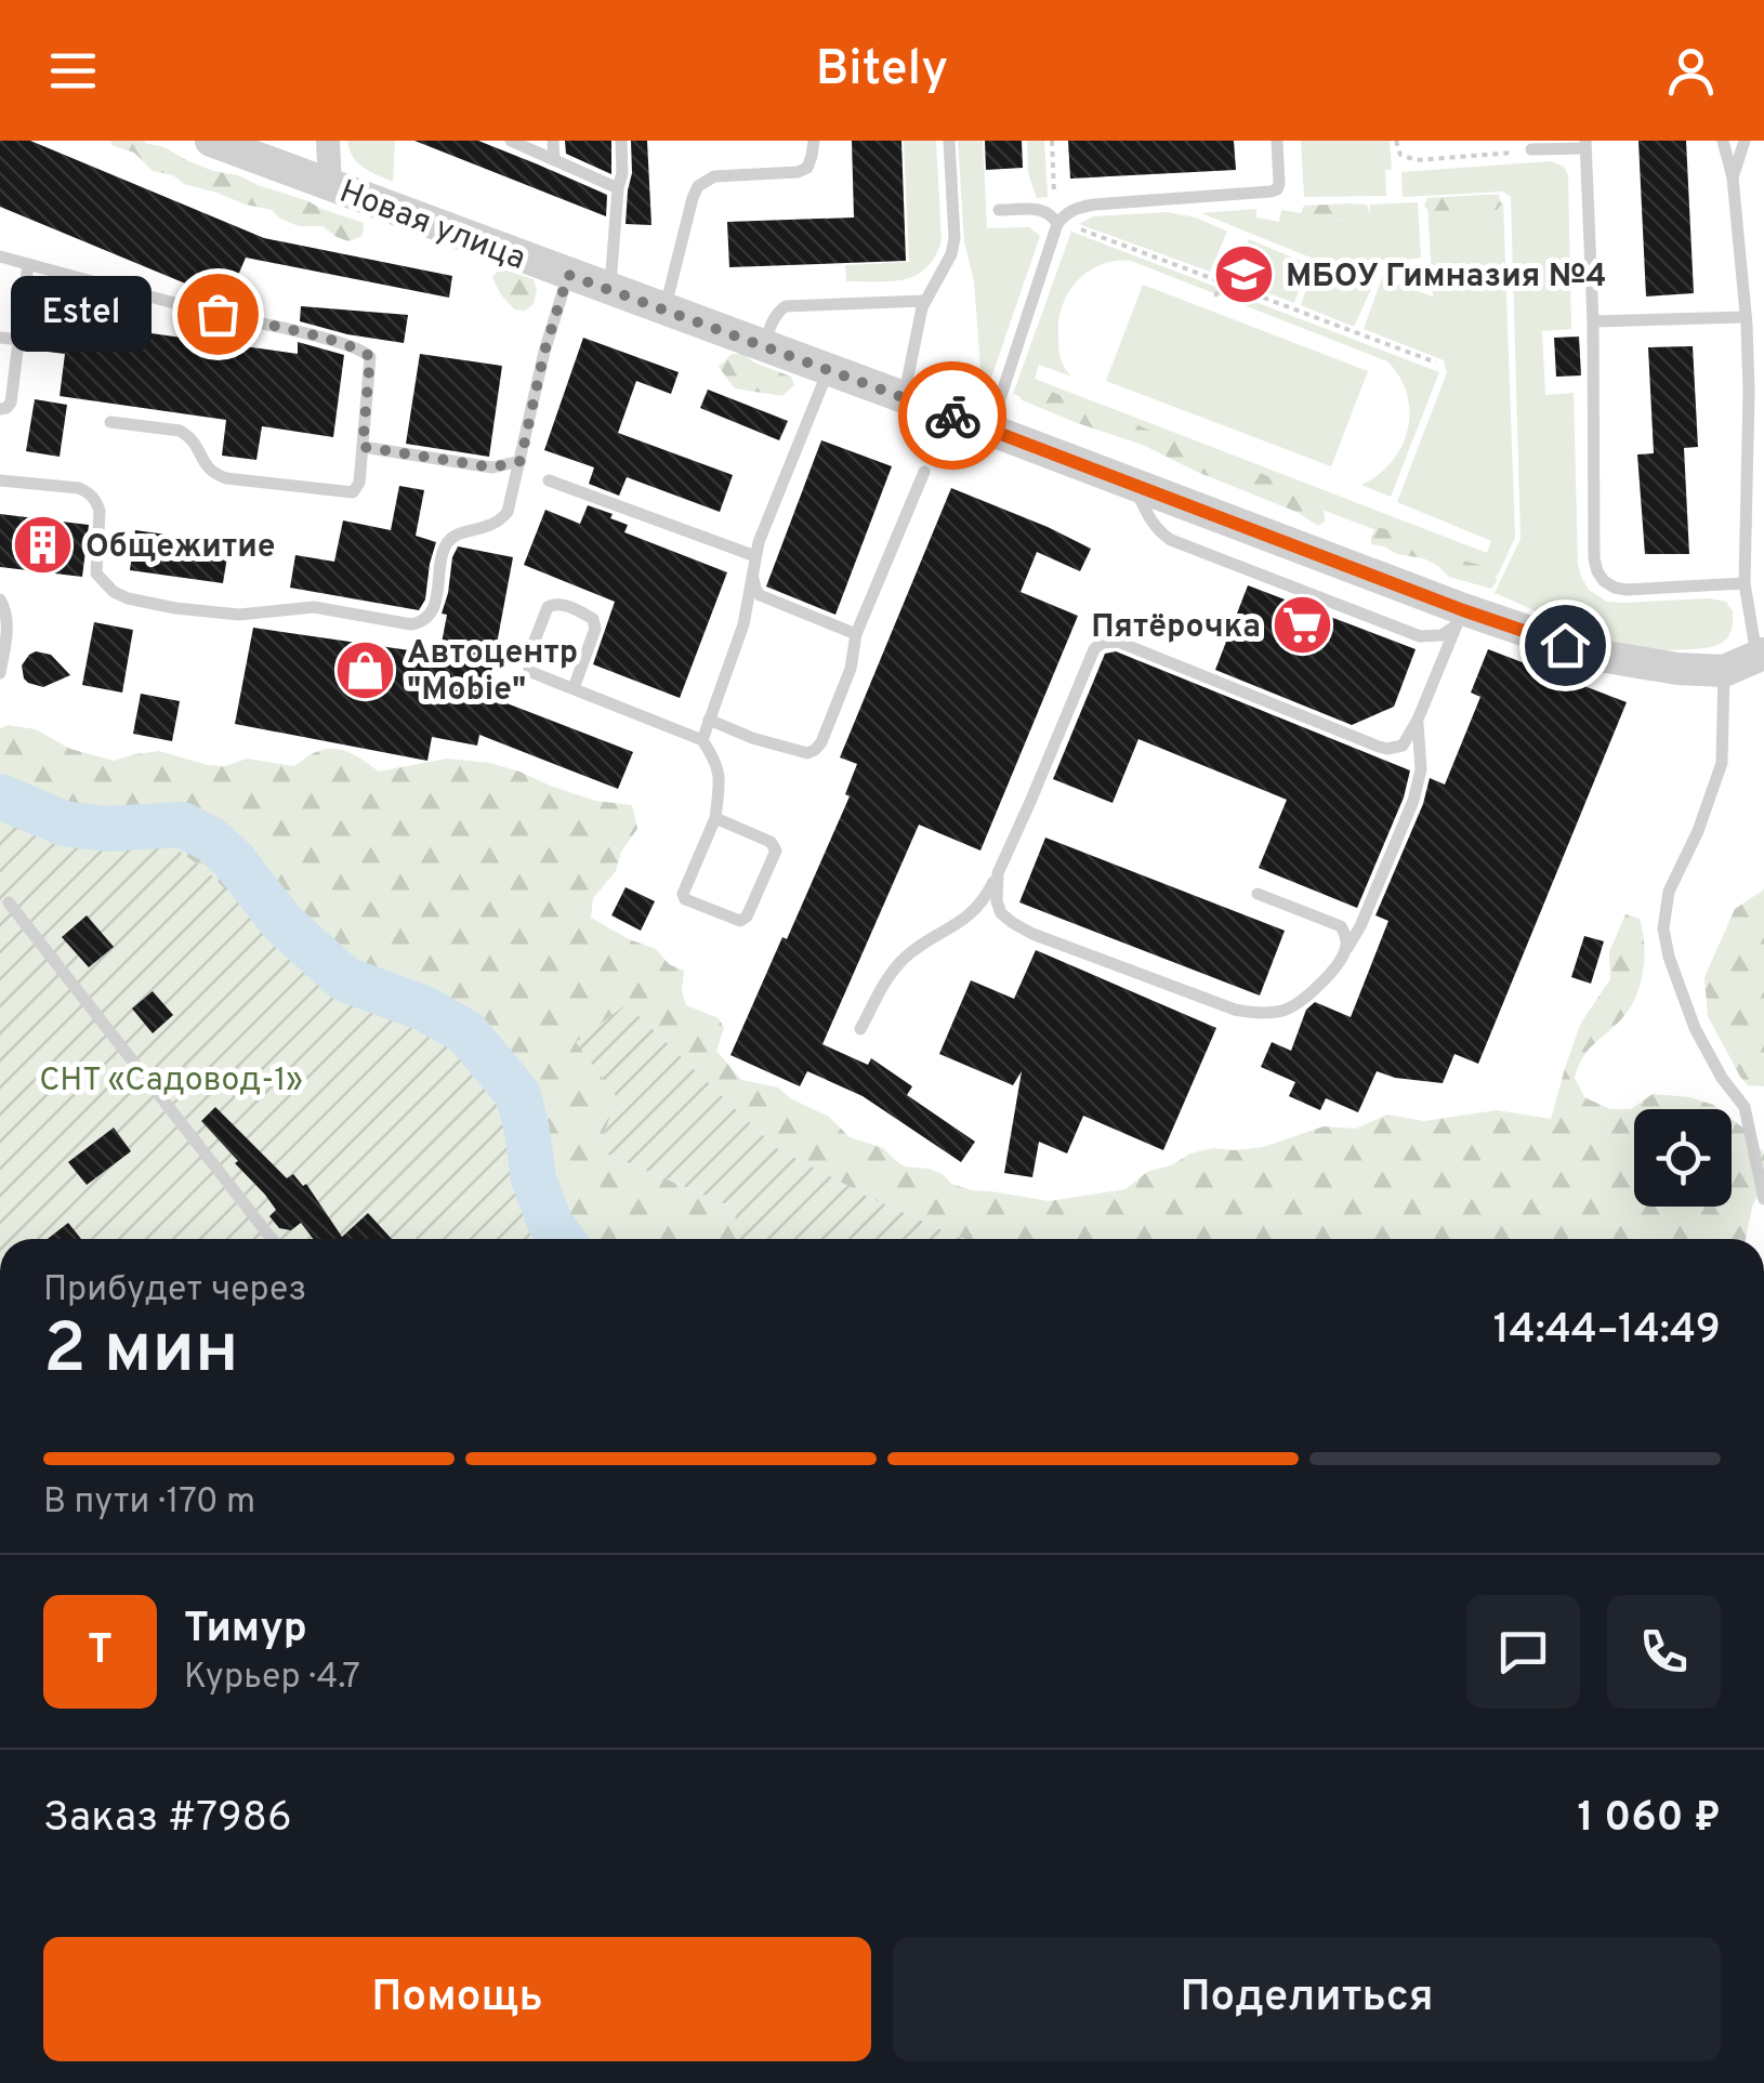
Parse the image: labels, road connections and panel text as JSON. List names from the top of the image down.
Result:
{
  "streets": {
    "street": ["Новая улица"]
  },
  "parks": ["СНТ «Садовод-1»"],
  "places": {
    "school or university": ["МБОУ Гимназия №4"],
    "other": ["Estel"],
    "building": ["Общежитие"],
    "supermarket": ["Пятёрочка"],
    "shop": ["Автоцентр \"Mobie\""]
  },
  "page": {
    "header": "Bitely",
    "bubble": "Estel",
    "heading": ["2 мин", "Прибудет через", "14:44–14:49"],
    "panel": [
      "Тимур",
      "Курьер · 4.7",
      "Заказ #7986",
      "1 060 ₽"
    ],
    "bar": "В пути · 170 m",
    "round": "Т",
    "buttons": ["Помощь", "Поделиться"]
  }
}
